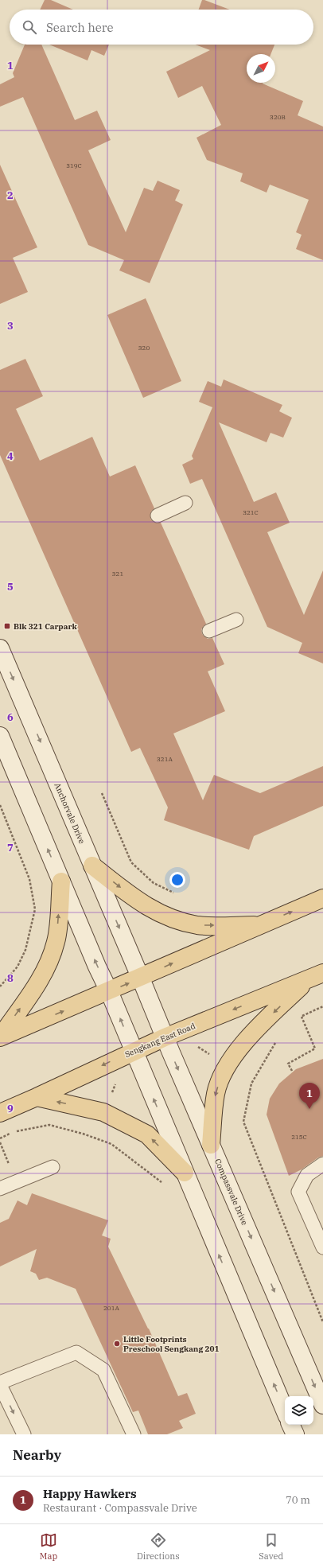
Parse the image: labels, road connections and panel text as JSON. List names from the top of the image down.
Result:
{
  "streets": {
    "main road": ["Sengkang East Road"],
    "street": ["Anchorvale Drive", "Compassvale Drive"]
  },
  "crossings": [
    ["Anchorvale Drive", "Compassvale Drive"],
    ["Sengkang East Road", "Compassvale Drive"]
  ],
  "places": {
    "transit": ["Blk 321 Carpark"],
    "other": ["Little Footprints Preschool Sengkang 201"]
  },
  "house_numbers": [
    "320B",
    "319C",
    "320",
    "321C",
    "321",
    "321A",
    "215C",
    "201A"
  ],
  "north": "top right",
  "page": {
    "search": "Search here",
    "pins": "1",
    "heading": "Nearby",
    "list": [
      {
        "mark": "1",
        "name": "Happy Hawkers",
        "note": "Restaurant · Compassvale Drive",
        "value": "70 m"
      }
    ],
    "nav": ["Map", "Directions", "Saved"]
  },
  "grid": {
    "rows": [
      "1",
      "2",
      "3",
      "4",
      "5",
      "6",
      "7",
      "8",
      "9"
    ]
  }
}
